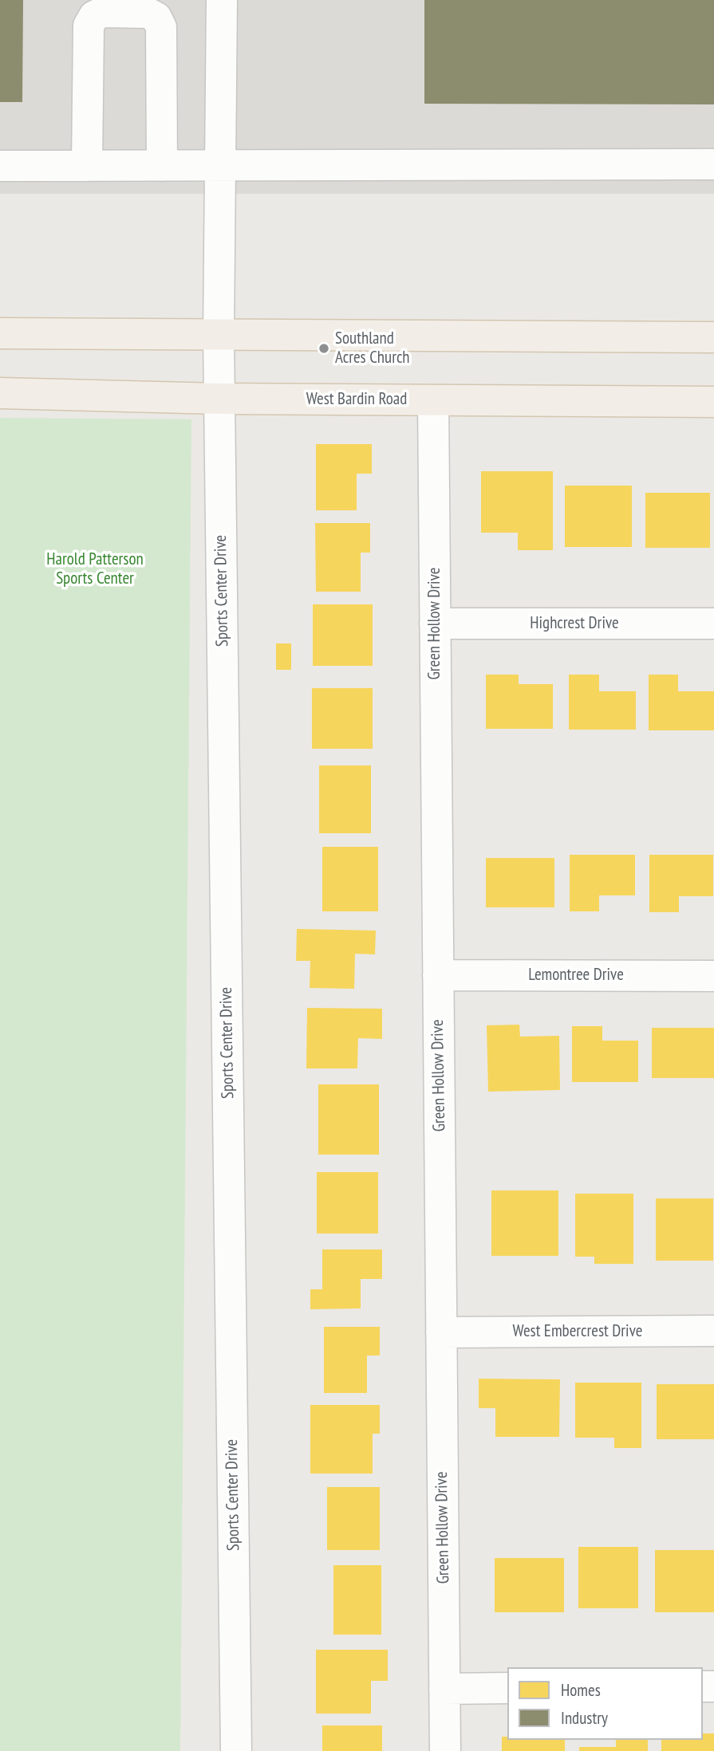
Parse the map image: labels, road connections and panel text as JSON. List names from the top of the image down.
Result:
{
  "streets": {
    "main road": ["West Bardin Road"],
    "street": [
      "Sports Center Drive",
      "Green Hollow Drive",
      "Highcrest Drive",
      "Lemontree Drive",
      "West Embercrest Drive"
    ]
  },
  "crossings": [
    ["West Bardin Road", "Sports Center Drive"],
    ["West Bardin Road", "Green Hollow Drive"],
    ["Green Hollow Drive", "Highcrest Drive"],
    ["Green Hollow Drive", "Lemontree Drive"],
    ["Green Hollow Drive", "West Embercrest Drive"]
  ],
  "parks": ["Harold Patterson Sports Center"],
  "places": ["Southland Acres Church"],
  "legend": ["Homes", "Industry"]
}
